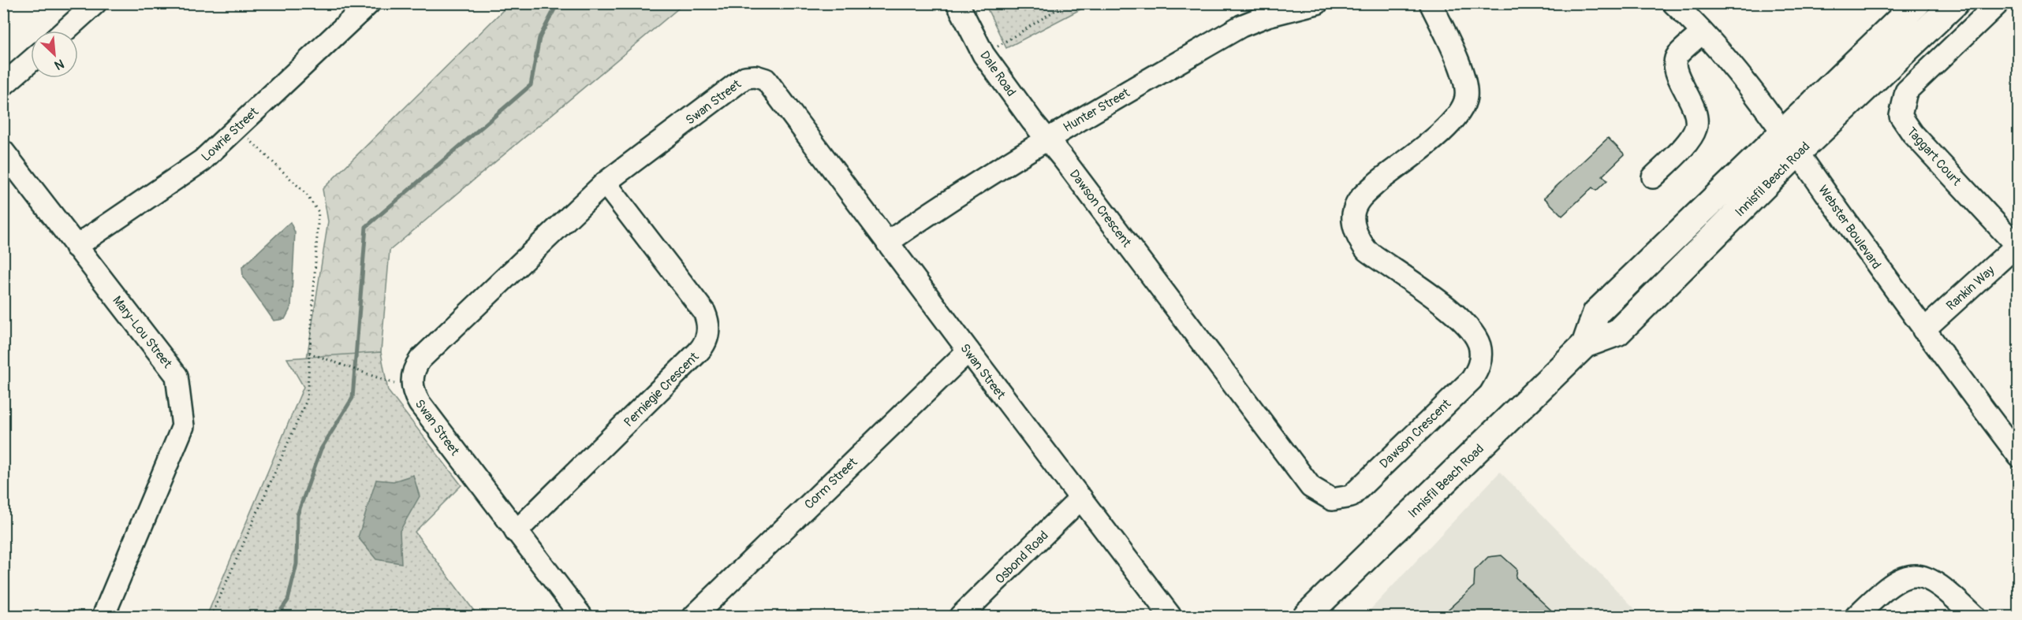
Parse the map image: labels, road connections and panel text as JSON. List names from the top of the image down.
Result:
{
  "streets": {
    "main road": ["Innisfil Beach Road"],
    "street": [
      "Dale Road",
      "Swan Street",
      "Hunter Street",
      "Lowrie Street",
      "Taggart Court",
      "Dawson Crescent",
      "Webster Boulevard",
      "Rankin Way",
      "Mary-Lou Street",
      "Perniegie Crescent",
      "Corm Street",
      "Osbond Road"
    ]
  },
  "crossings": [
    ["Dale Road", "Hunter Street"],
    ["Dale Road", "Dawson Crescent"],
    ["Swan Street", "Hunter Street"],
    ["Swan Street", "Perniegie Crescent"],
    ["Swan Street", "Corm Street"],
    ["Swan Street", "Osbond Road"],
    ["Hunter Street", "Dawson Crescent"],
    ["Lowrie Street", "Mary-Lou Street"],
    ["Taggart Court", "Rankin Way"],
    ["Innisfil Beach Road", "Webster Boulevard"],
    ["Webster Boulevard", "Rankin Way"]
  ],
  "north": "bottom right"
}
